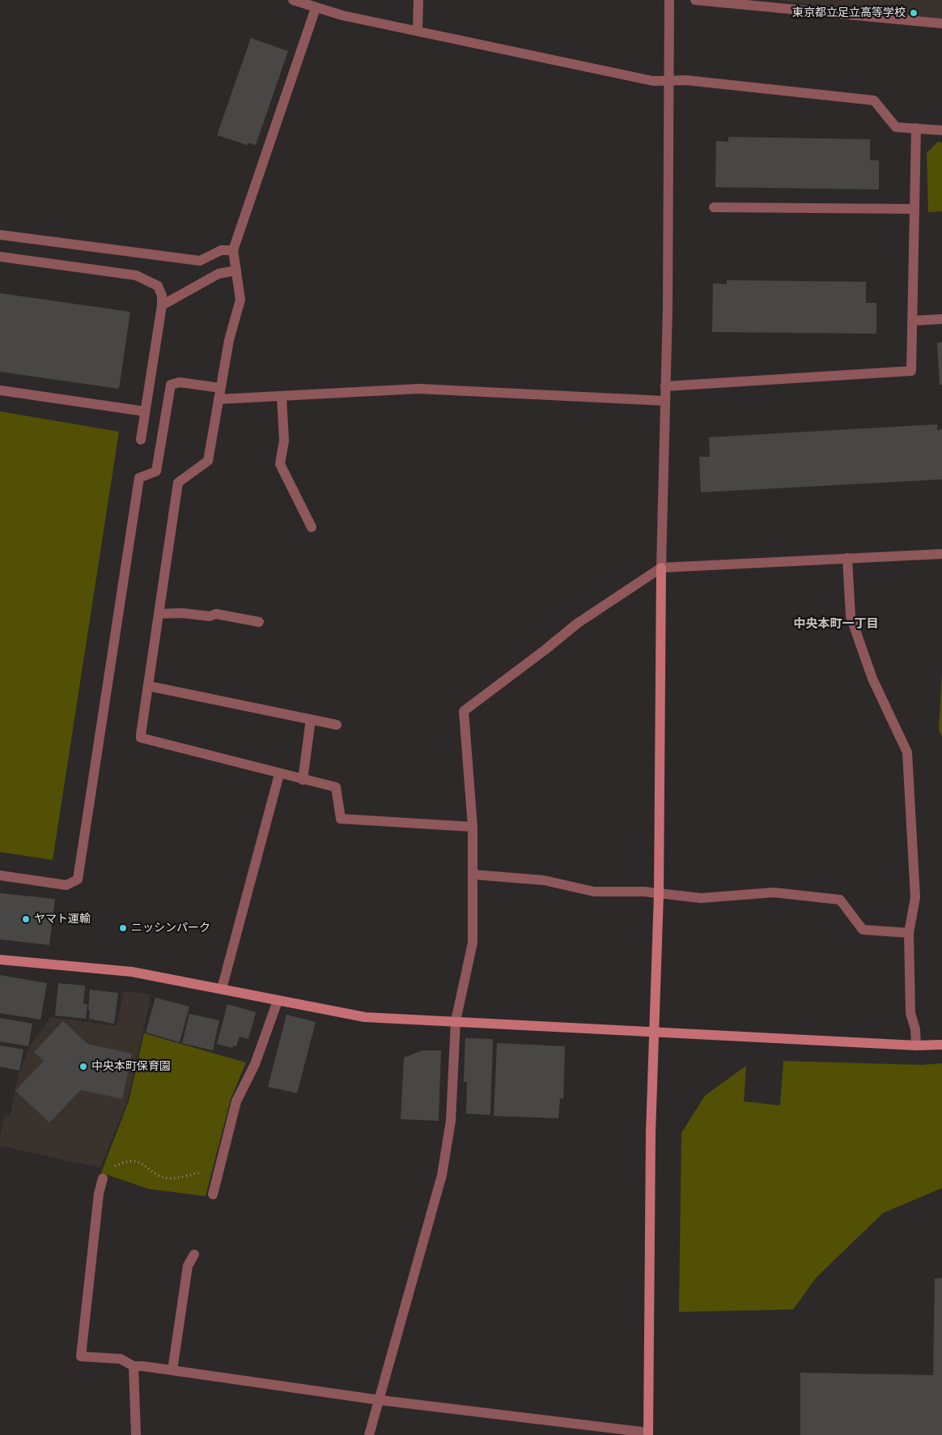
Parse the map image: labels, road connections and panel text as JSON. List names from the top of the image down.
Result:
{
  "districts": ["中央本町一丁目"],
  "places": [
    "東京都立足立高等学校",
    "ヤマト運輸",
    "ニッシンパーク",
    "中央本町保育園"
  ]
}
